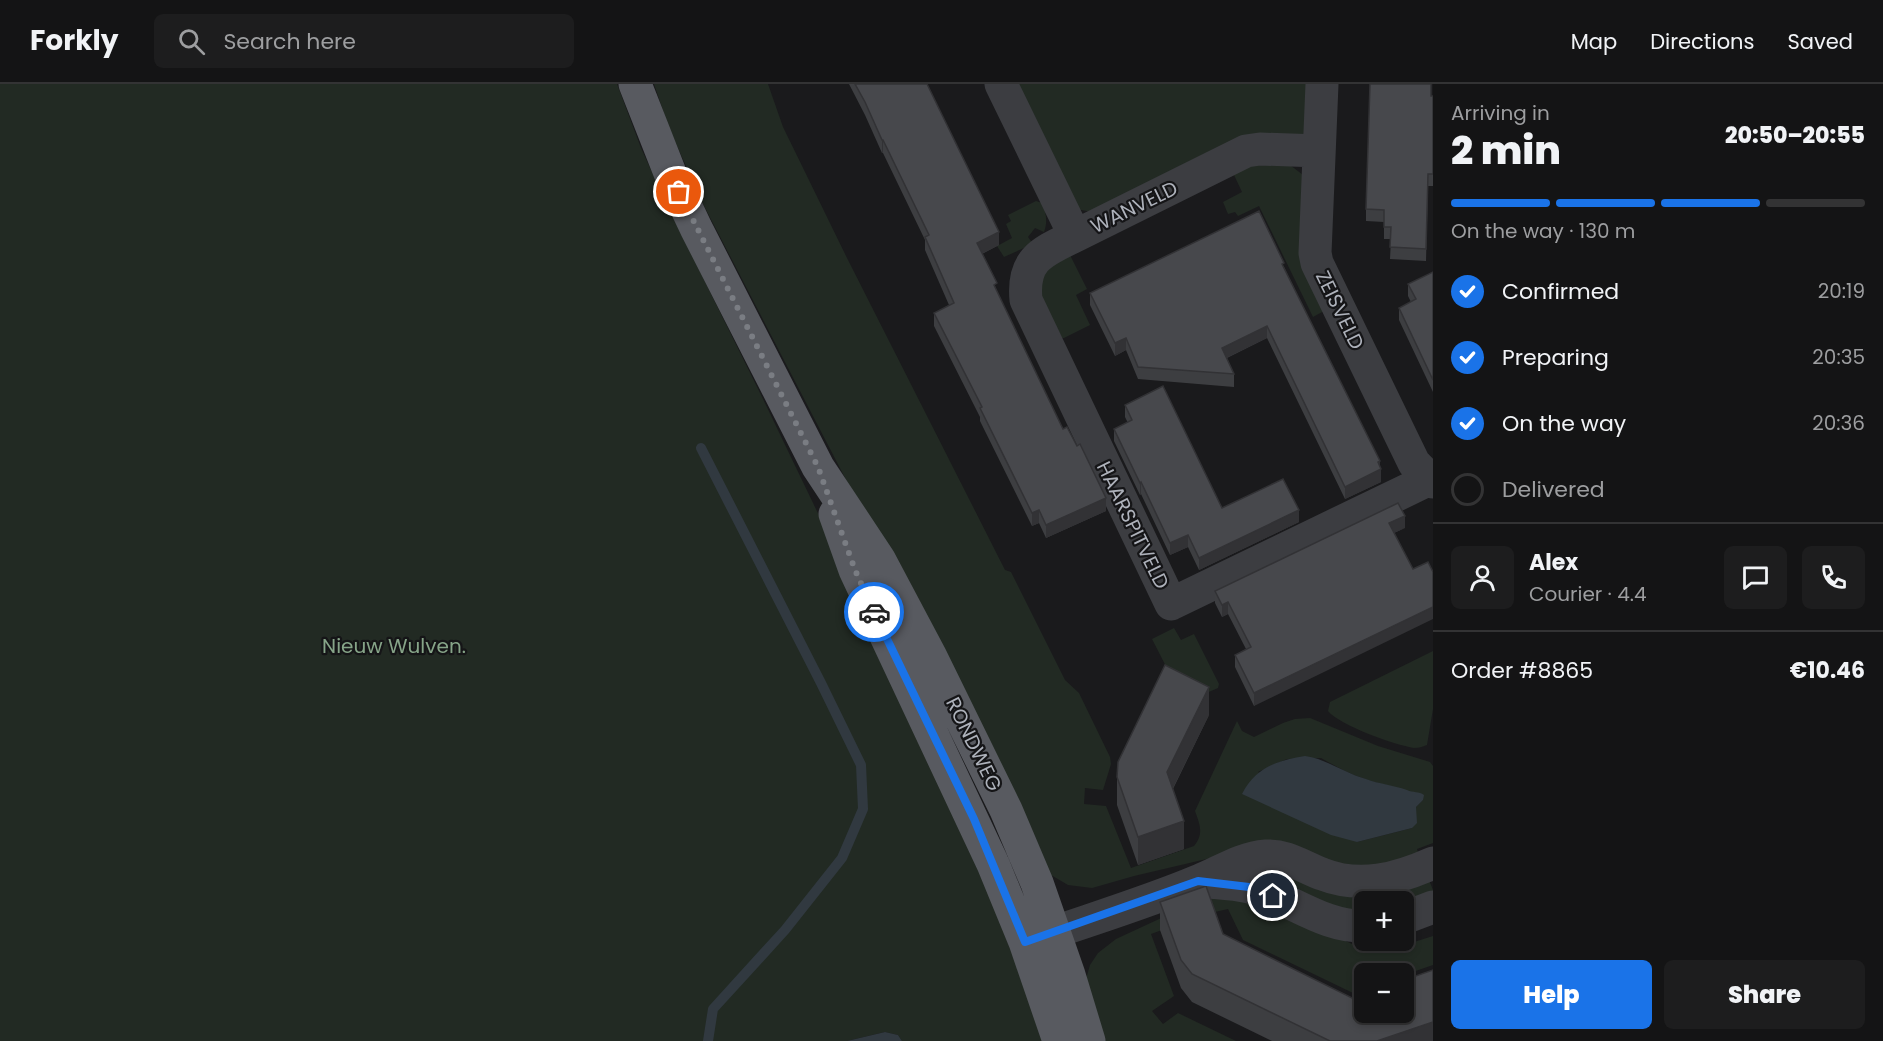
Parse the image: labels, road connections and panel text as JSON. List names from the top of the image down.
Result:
{
  "streets": {
    "main road": ["RONDWEG"],
    "street": ["WANVELD", "ZEISVELD", "HAARSPITVELD"]
  },
  "crossings": [
    ["WANVELD", "ZEISVELD"],
    ["WANVELD", "HAARSPITVELD"],
    ["ZEISVELD", "HAARSPITVELD"]
  ],
  "parks": ["Nieuw Wulven."],
  "page": {
    "header": "Forkly",
    "search": "Search here",
    "nav": ["Map", "Directions", "Saved"],
    "heading": ["2 min", "Arriving in", "20:50–20:55"],
    "panel": [
      "Alex",
      "Courier · 4.4",
      "Order #8865",
      "€10.46"
    ],
    "bar": "On the way · 130 m",
    "list": [
      ["Confirmed", "20:19"],
      ["Preparing", "20:35"],
      ["On the way", "20:36"],
      "Delivered"
    ],
    "map_buttons": ["+", "−"],
    "buttons": ["Help", "Share"]
  }
}
